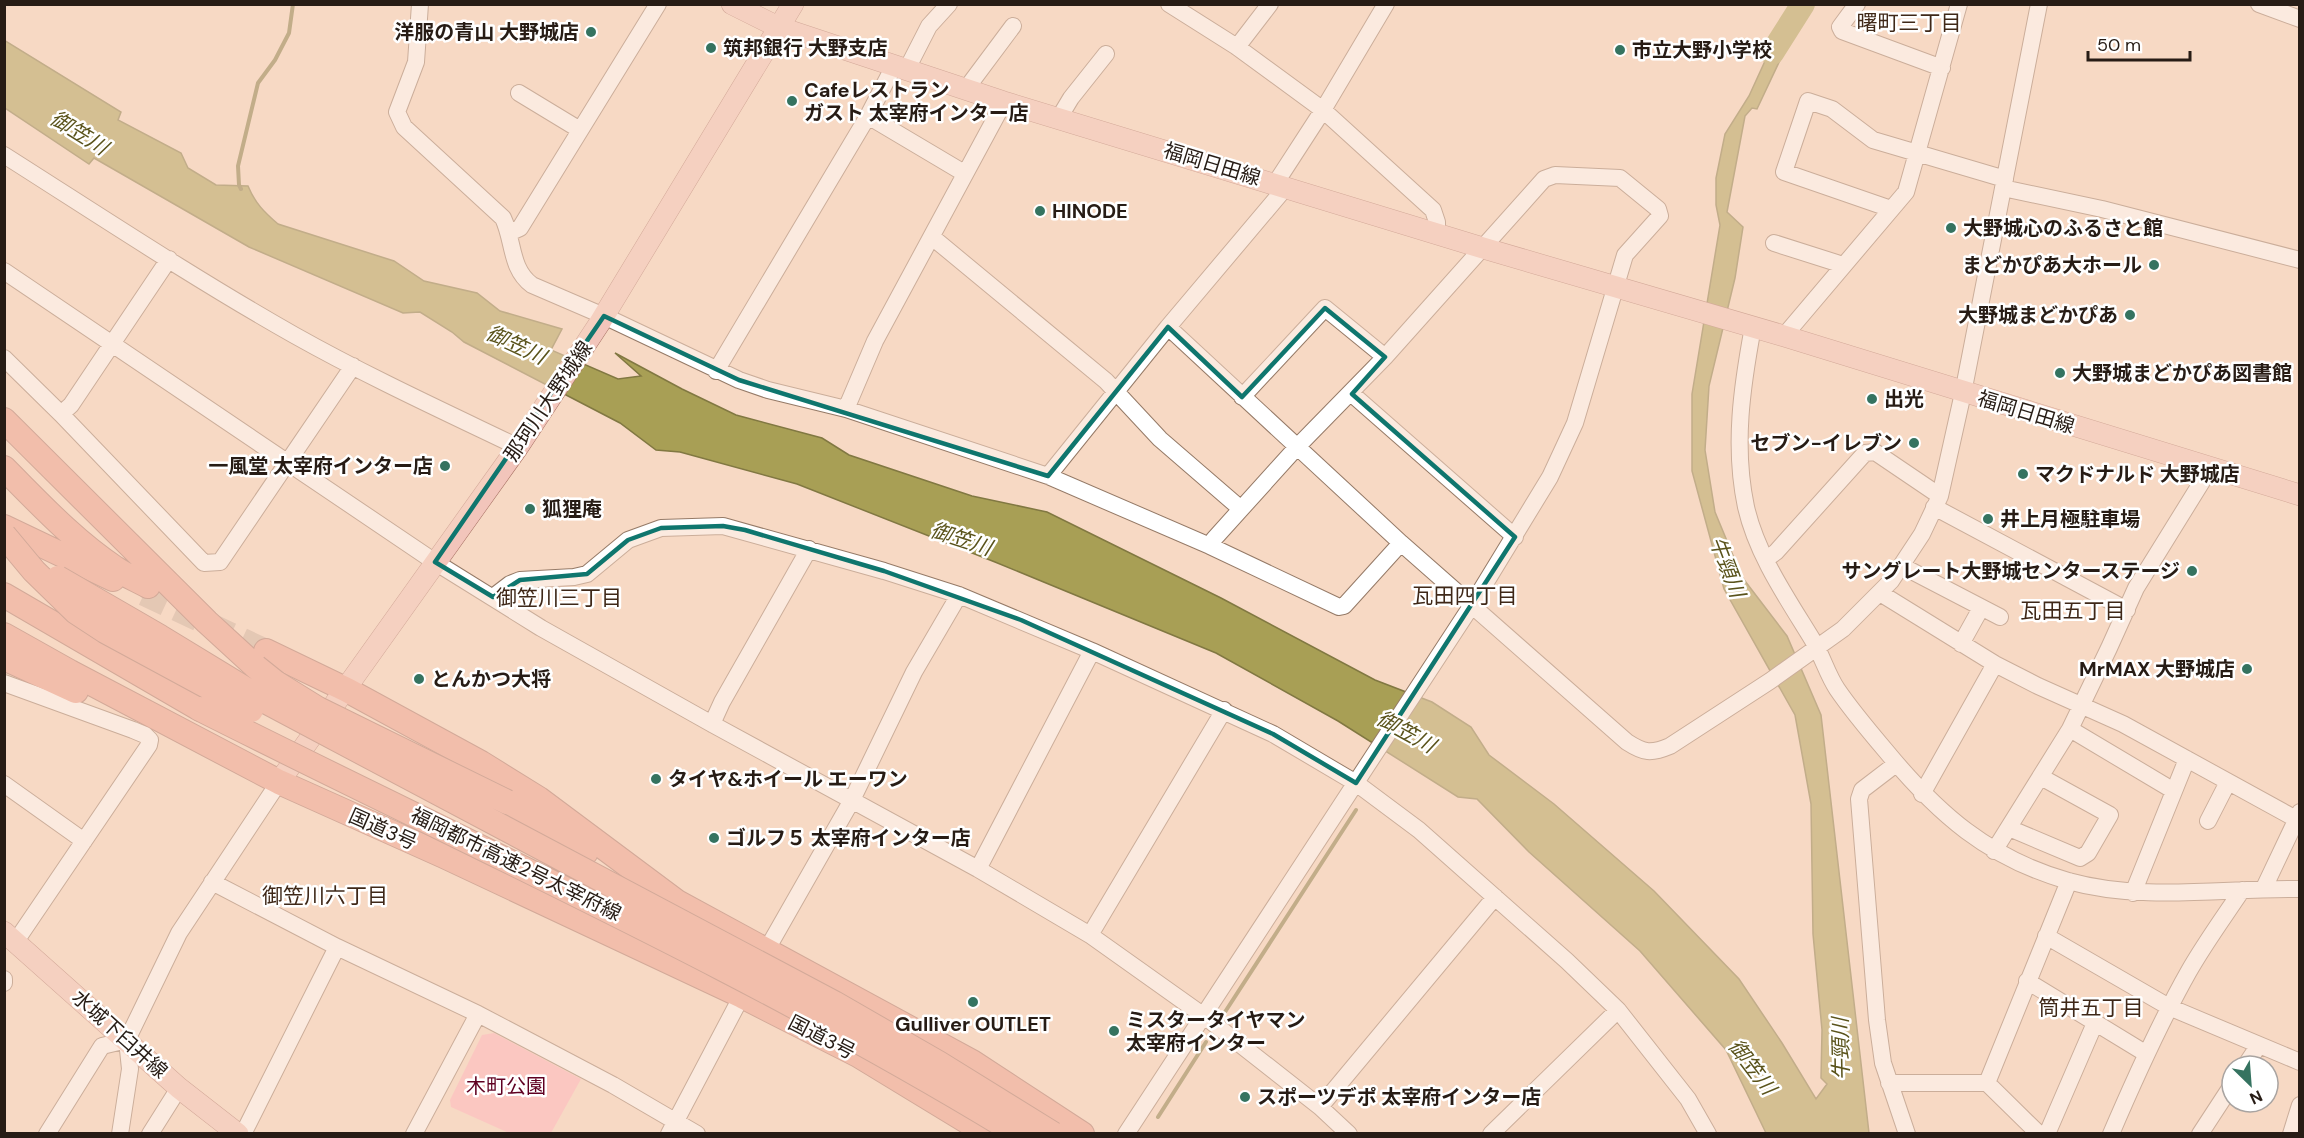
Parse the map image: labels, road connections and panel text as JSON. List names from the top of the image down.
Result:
{
  "streets": {
    "highway": ["国道3号", "福岡都市高速2号太宰府線"],
    "main road": ["福岡日田線", "那珂川大野城線", "水城下臼井線"]
  },
  "crossings": [
    ["福岡日田線", "那珂川大野城線"],
    ["那珂川大野城線", "国道3号"]
  ],
  "districts": [
    "曙町三丁目",
    "瓦田四丁目",
    "御笠川三丁目",
    "瓦田五丁目",
    "御笠川六丁目",
    "筒井五丁目"
  ],
  "water": ["御笠川", "牛頸川"],
  "parks": ["木町公園"],
  "places": [
    "洋服の青山 大野城店",
    "筑邦銀行 大野支店",
    "市立大野小学校",
    "Cafeレストラン ガスト 太宰府インター店",
    "HINODE",
    "大野城心のふるさと館",
    "まどかぴあ大ホール",
    "大野城まどかぴあ",
    "大野城まどかぴあ図書館",
    "出光",
    "セブン-イレブン",
    "一風堂 太宰府インター店",
    "マクドナルド 大野城店",
    "狐狸庵",
    "井上月極駐車場",
    "サングレート大野城センターステージ",
    "MrMAX 大野城店",
    "とんかつ大将",
    "タイヤ&ホイール エーワン",
    "ゴルフ５ 太宰府インター店",
    "Gulliver OUTLET",
    "ミスタータイヤマン 太宰府インター",
    "スポーツデポ 太宰府インター店"
  ],
  "scale_bar": "50 m",
  "north": "bottom right"
}
